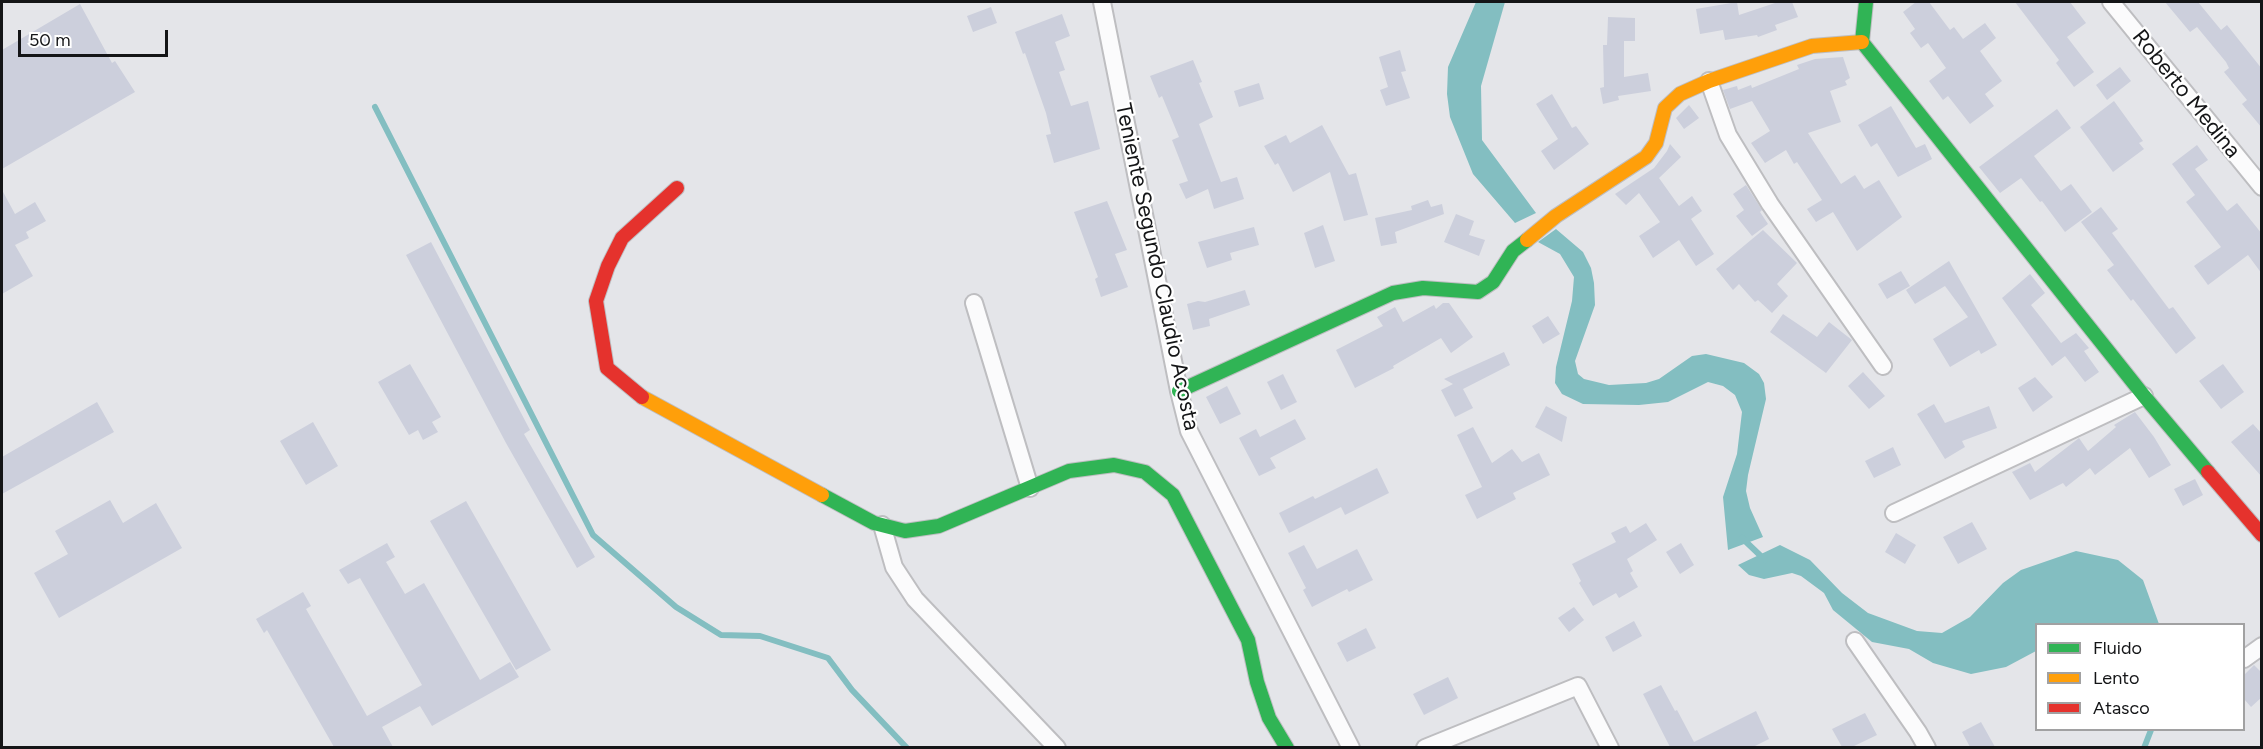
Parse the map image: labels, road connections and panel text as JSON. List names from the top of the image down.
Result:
{
  "streets": {
    "street": ["Roberto Medina", "Teniente Segundo Claudio Acosta"]
  },
  "legend": ["Fluido", "Lento", "Atasco"],
  "scale_bar": "50 m"
}
